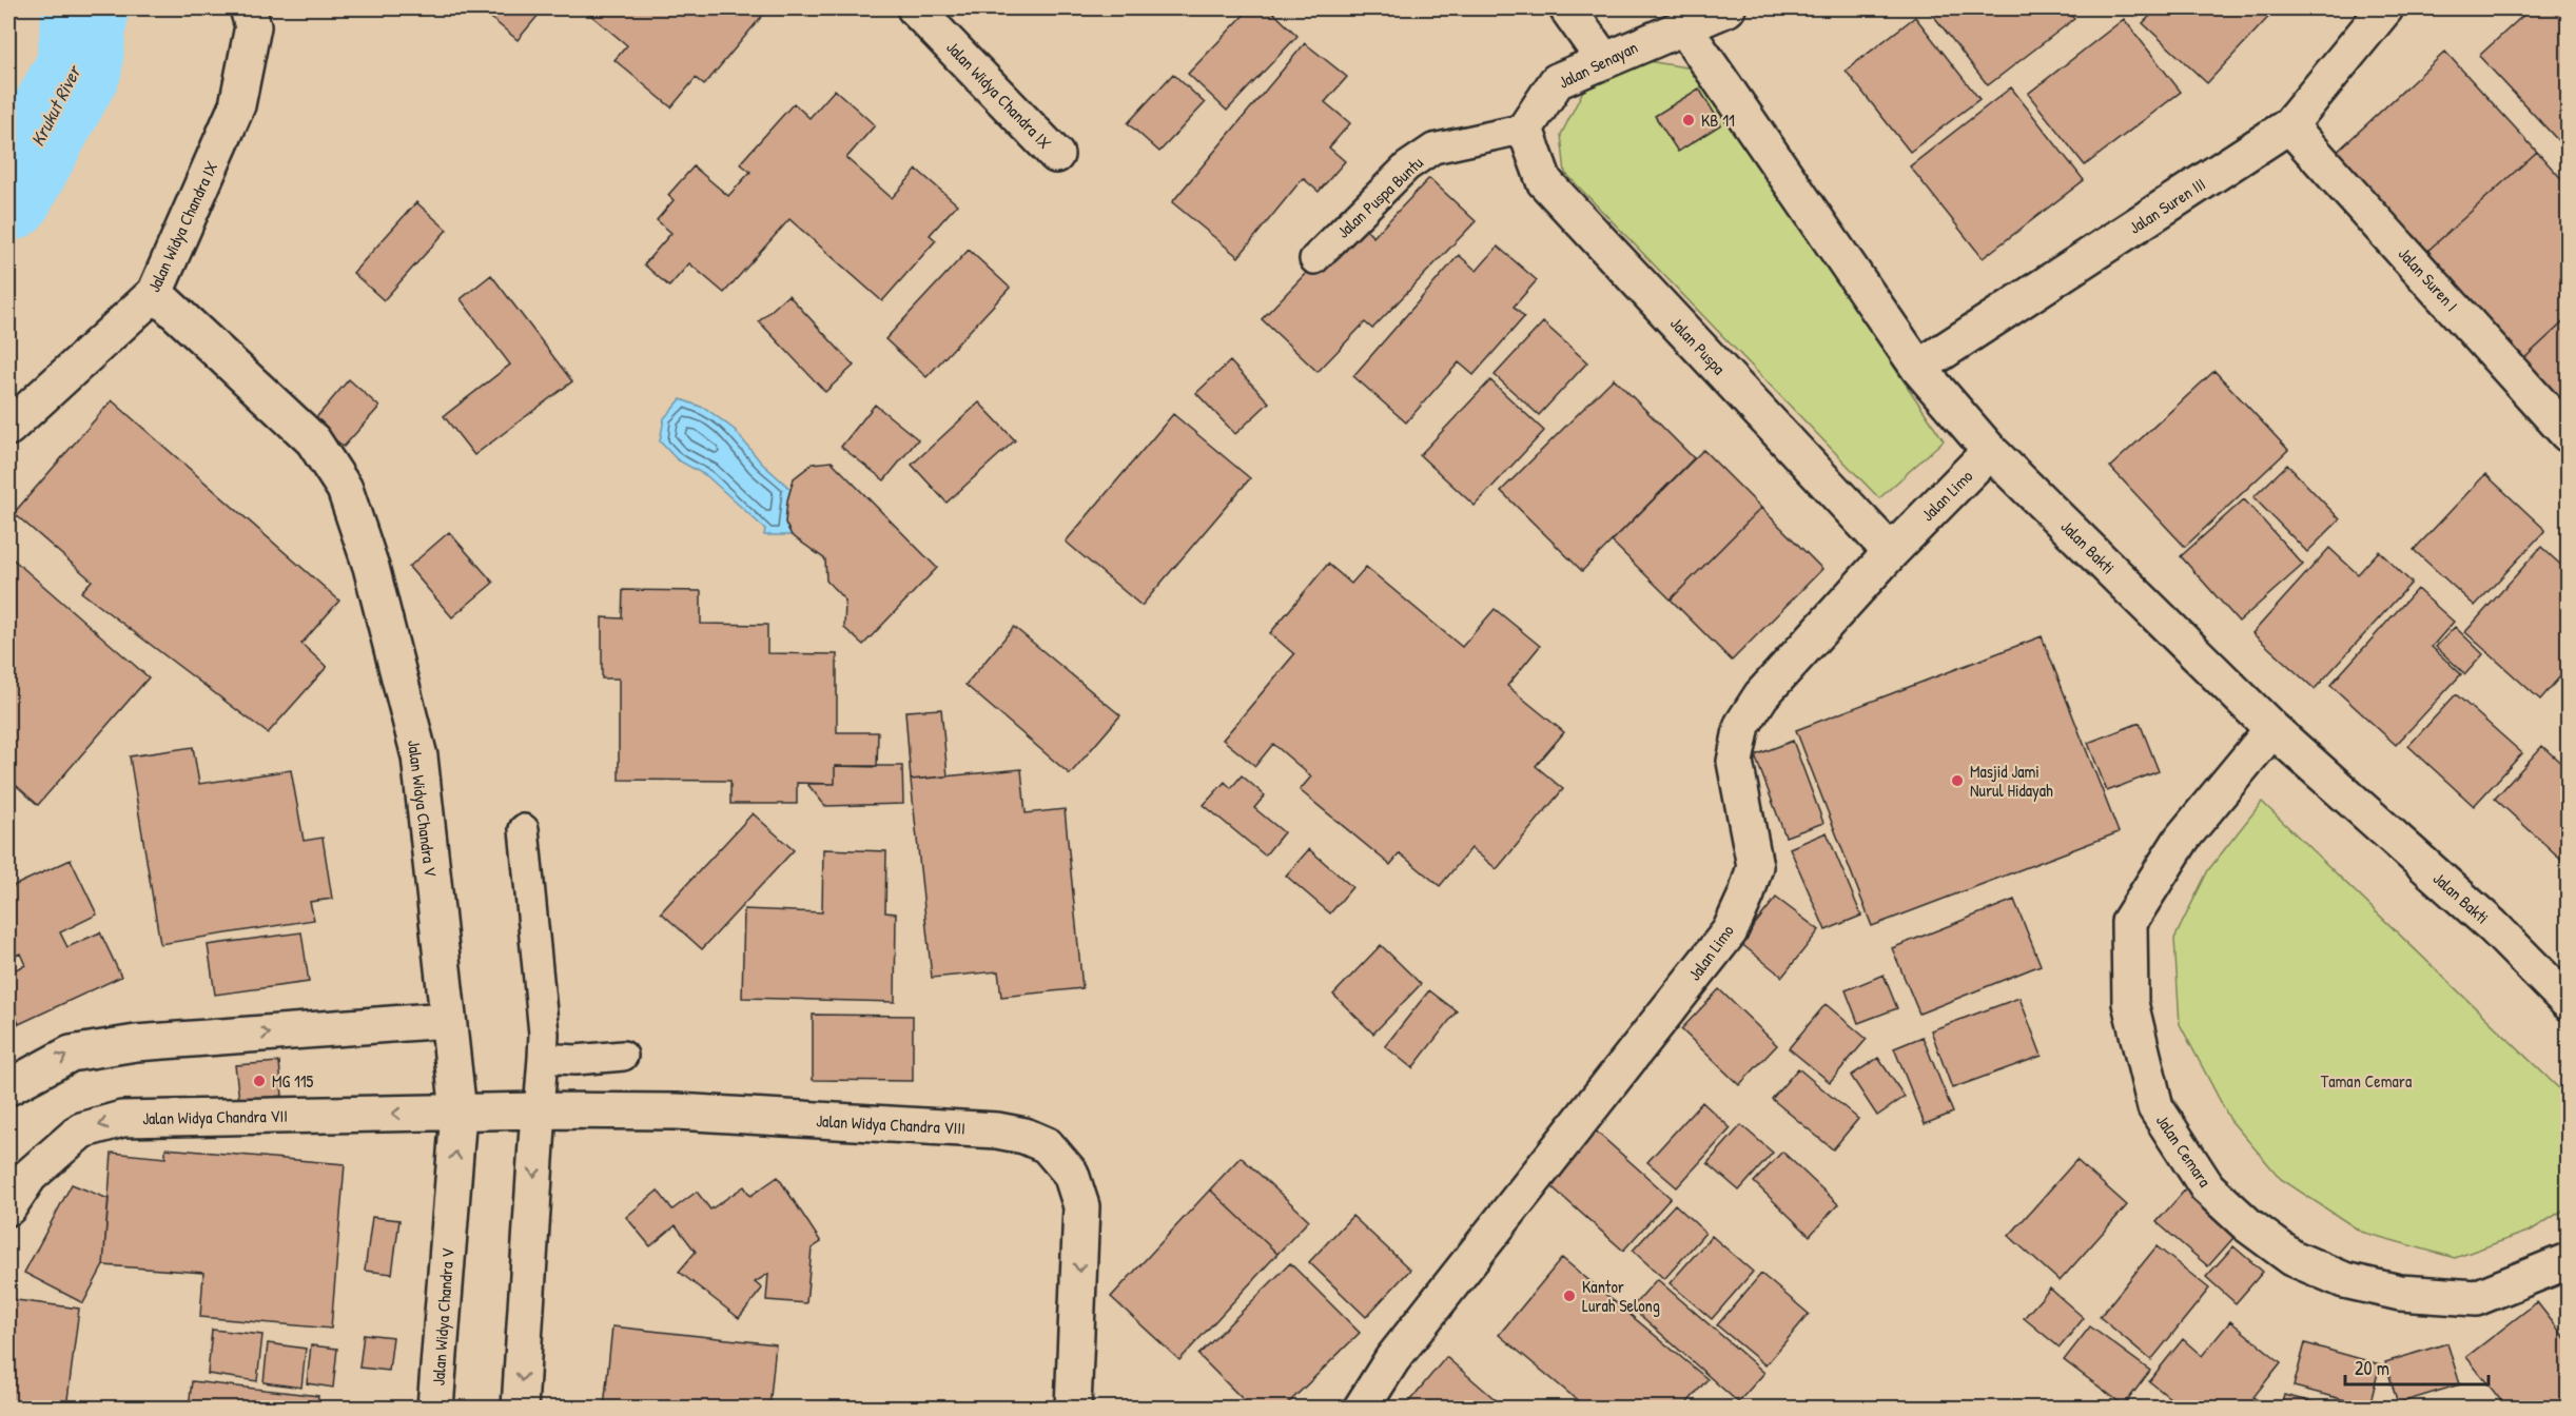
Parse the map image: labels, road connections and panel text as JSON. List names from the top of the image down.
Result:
{
  "streets": {
    "street": [
      "Jalan Senayan",
      "Jalan Widya Chandra IX",
      "Jalan Suren III",
      "Jalan Suren I",
      "Jalan Puspa",
      "Jalan Limo",
      "Jalan Bakti",
      "Jalan Widya Chandra V",
      "Jalan Widya Chandra VII",
      "Jalan Widya Chandra VIII",
      "Jalan Cemara"
    ],
    "lane": ["Jalan Puspa Buntu"]
  },
  "crossings": [
    ["Jalan Senayan", "Jalan Puspa Buntu"],
    ["Jalan Senayan", "Jalan Puspa"],
    ["Jalan Senayan", "Jalan Bakti"],
    ["Jalan Widya Chandra IX", "Jalan Widya Chandra V"],
    ["Jalan Puspa Buntu", "Jalan Puspa"],
    ["Jalan Suren III", "Jalan Suren I"],
    ["Jalan Suren III", "Jalan Bakti"],
    ["Jalan Puspa", "Jalan Limo"],
    ["Jalan Limo", "Jalan Bakti"],
    ["Jalan Bakti", "Jalan Cemara"],
    ["Jalan Widya Chandra V", "Jalan Widya Chandra VII"],
    ["Jalan Widya Chandra V", "Jalan Widya Chandra VIII"],
    ["Jalan Widya Chandra VII", "Jalan Widya Chandra VIII"]
  ],
  "water": ["Krukut River"],
  "parks": ["Taman Cemara"],
  "places": [
    "KB 11",
    "Masjid Jami Nurul Hidayah",
    "MG 115",
    "Kantor Lurah Selong"
  ],
  "scale_bar": "20 m"
}
